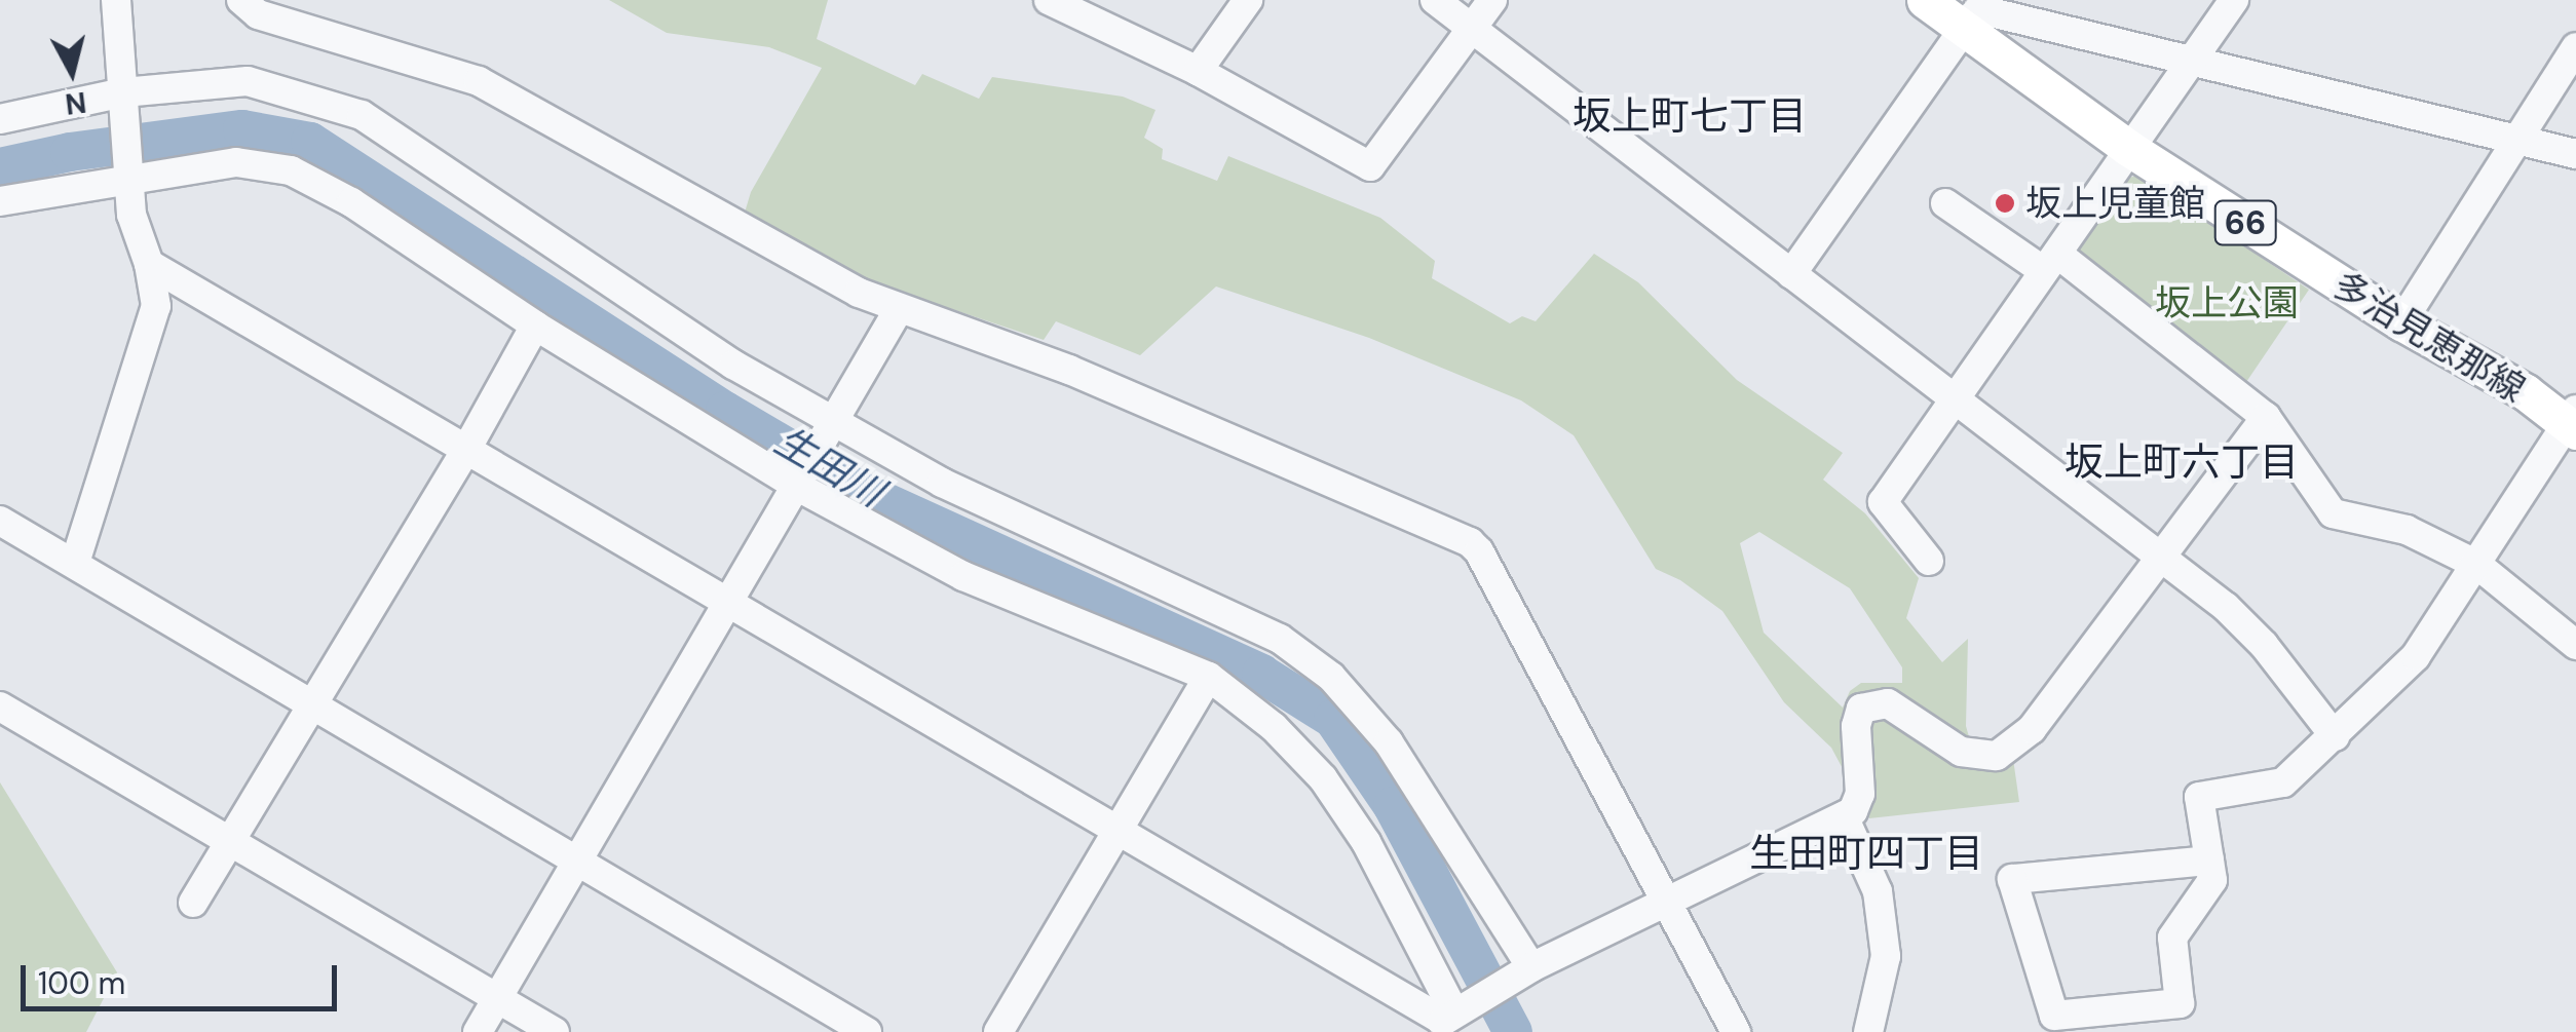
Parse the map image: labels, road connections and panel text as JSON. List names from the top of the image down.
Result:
{
  "streets": {
    "main road": ["66", "多治見恵那線"]
  },
  "districts": ["坂上町七丁目", "坂上町六丁目", "生田町四丁目"],
  "water": ["生田川"],
  "parks": ["坂上公園"],
  "places": ["坂上児童館"],
  "scale_bar": "100 m",
  "north": "bottom"
}
